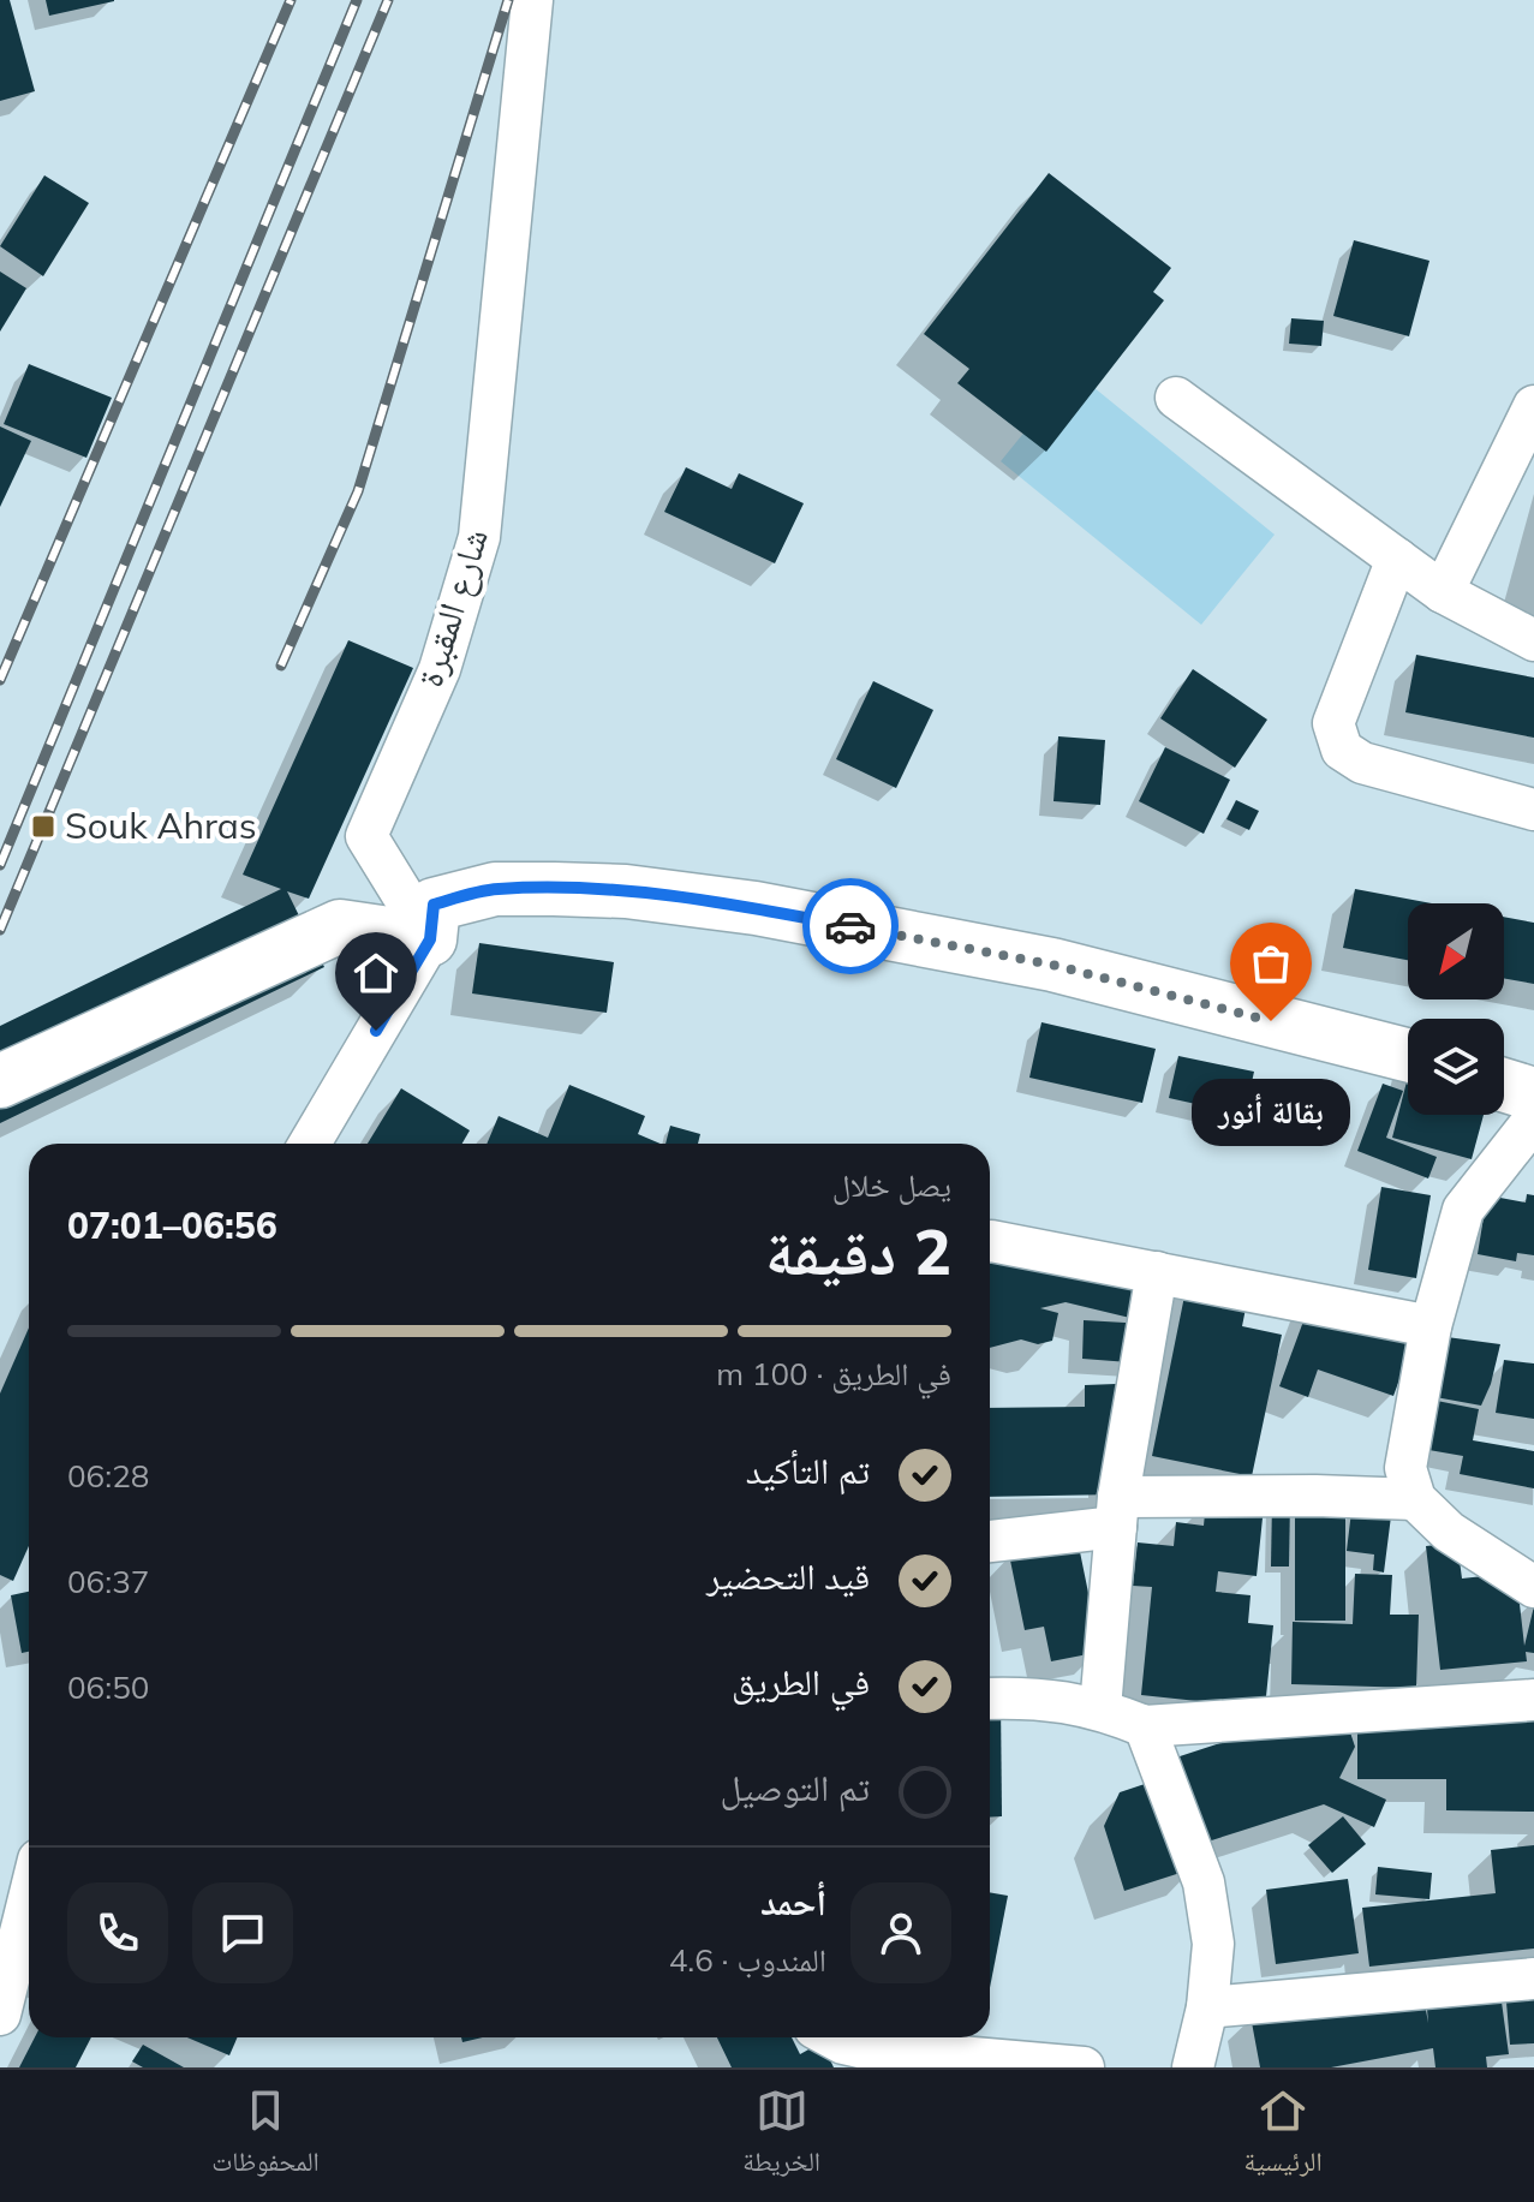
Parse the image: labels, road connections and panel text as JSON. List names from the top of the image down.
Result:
{
  "streets": {
    "street": ["شارع المقبرة"]
  },
  "places": {
    "transit": ["Souk Ahras"],
    "other": ["بقالة أنور"]
  },
  "north": "bottom left",
  "page": {
    "bubble": "بقالة أنور",
    "heading": ["2 دقيقة", "يصل خلال", "06:56–07:01"],
    "panel": ["أحمد", "المندوب · 4.6"],
    "bar": "في الطريق · 100 m",
    "list": [
      ["تم التأكيد", "06:28"],
      ["قيد التحضير", "06:37"],
      ["في الطريق", "06:50"],
      "تم التوصيل"
    ],
    "tabs": ["الرئيسية", "الخريطة", "المحفوظات"]
  }
}
